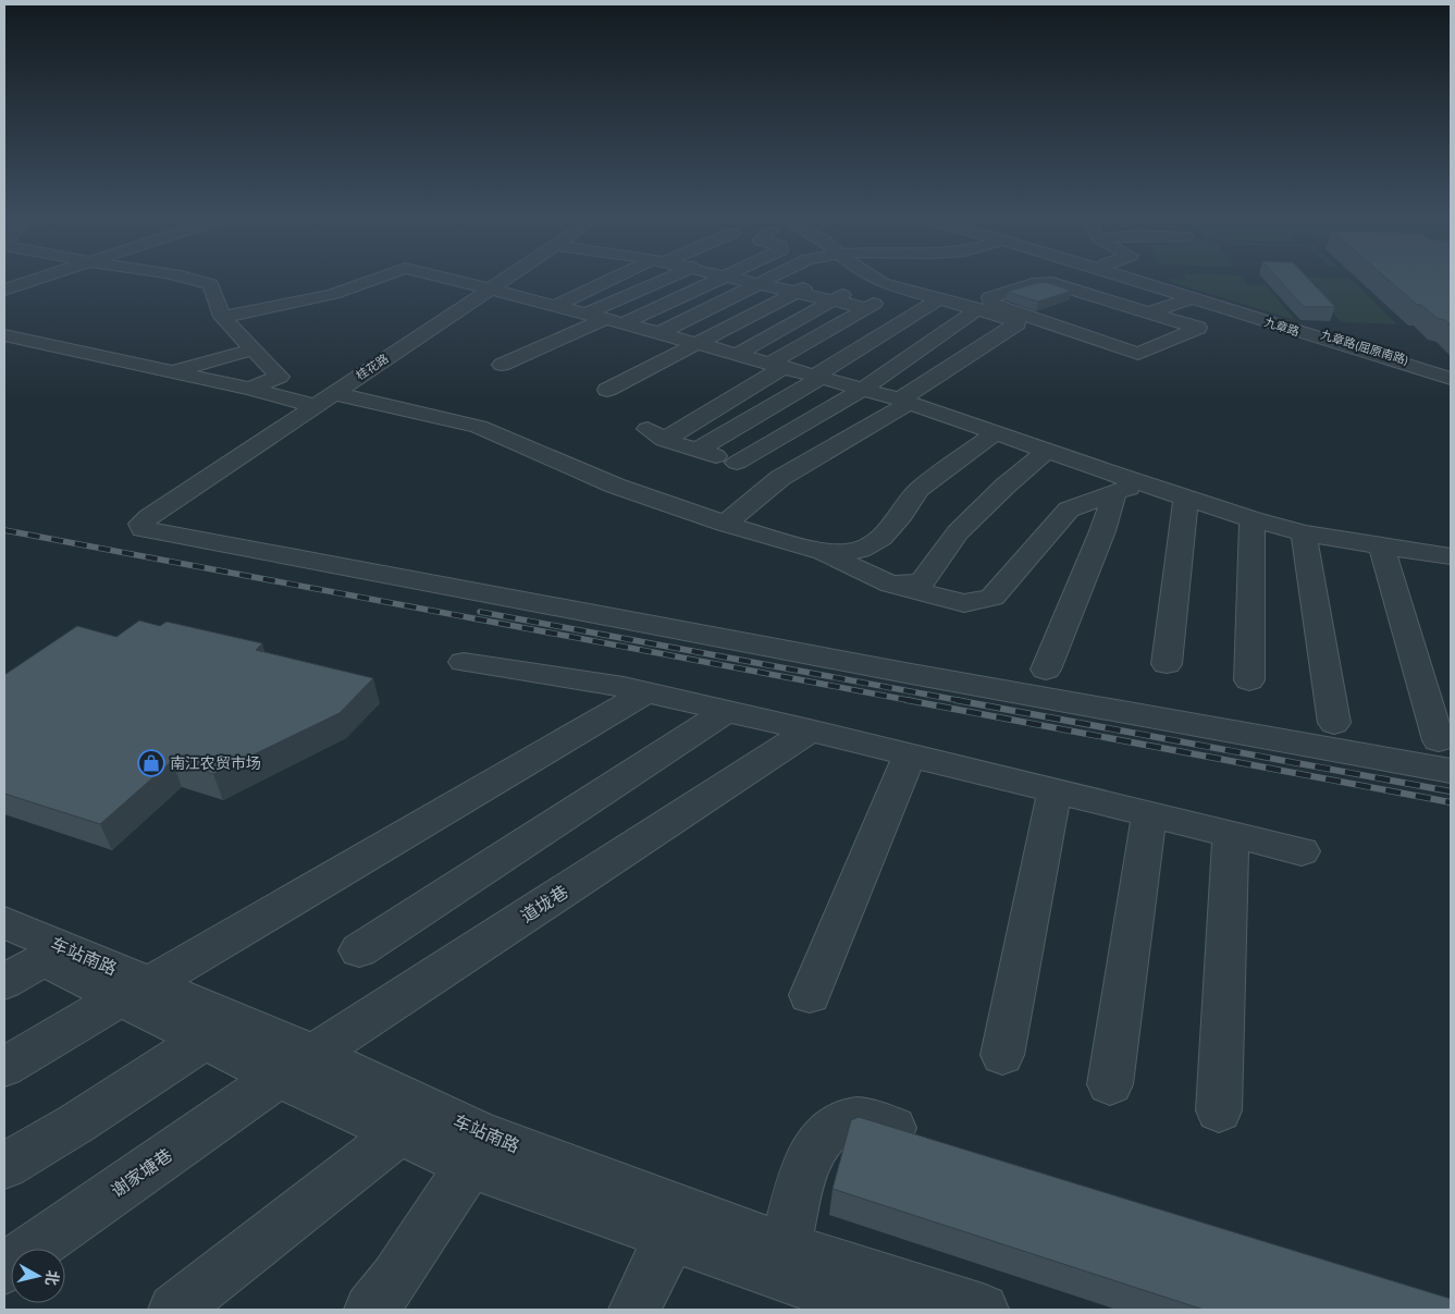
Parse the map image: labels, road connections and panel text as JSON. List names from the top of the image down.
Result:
{
  "streets": {
    "street": [
      "九章路",
      "九章路(屈原南路)",
      "桂花路",
      "道垅巷",
      "车站南路",
      "谢家塘巷"
    ]
  },
  "crossings": [
    ["道垅巷", "车站南路"],
    ["道垅巷", "谢家塘巷"],
    ["车站南路", "谢家塘巷"]
  ],
  "places": {
    "shop": ["南江农贸市场"]
  },
  "north": "right"
}
